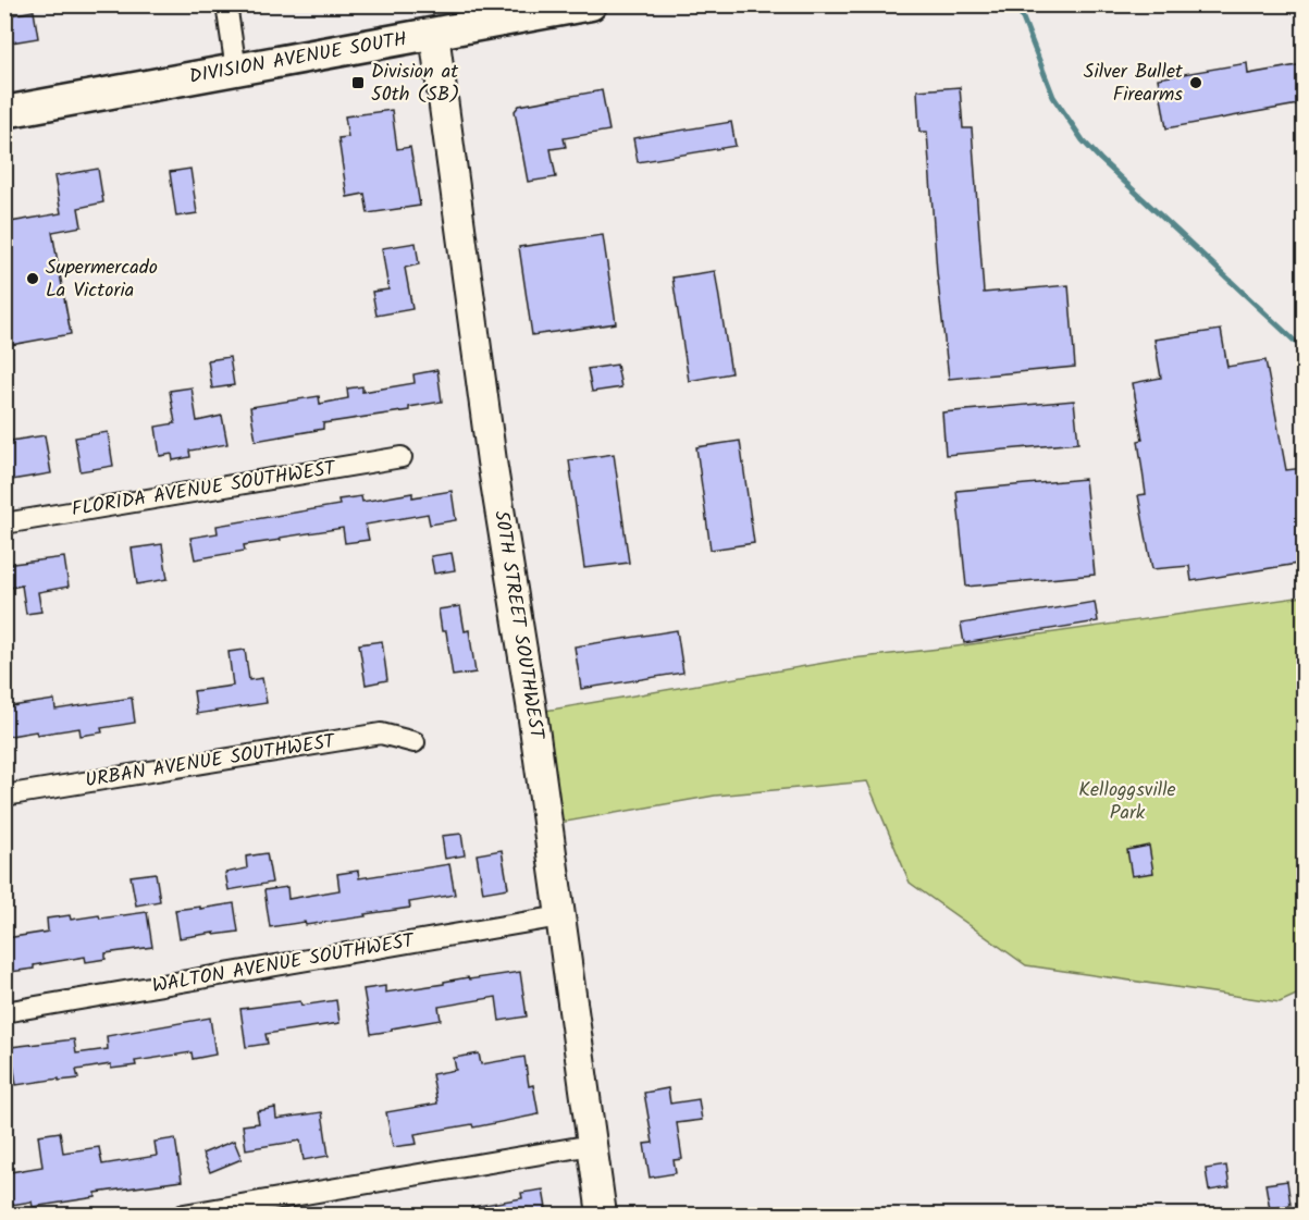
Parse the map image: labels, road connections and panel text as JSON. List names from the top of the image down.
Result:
{
  "streets": {
    "main road": ["DIVISION AVENUE SOUTH"],
    "street": [
      "FLORIDA AVENUE SOUTHWEST",
      "50TH STREET SOUTHWEST",
      "URBAN AVENUE SOUTHWEST",
      "WALTON AVENUE SOUTHWEST"
    ]
  },
  "crossings": [
    ["DIVISION AVENUE SOUTH", "50TH STREET SOUTHWEST"],
    ["50TH STREET SOUTHWEST", "WALTON AVENUE SOUTHWEST"]
  ],
  "parks": ["Kelloggsville Park"],
  "places": {
    "transit": ["Division at 50th (SB)"],
    "other": ["Silver Bullet Firearms", "Supermercado La Victoria"]
  }
}
